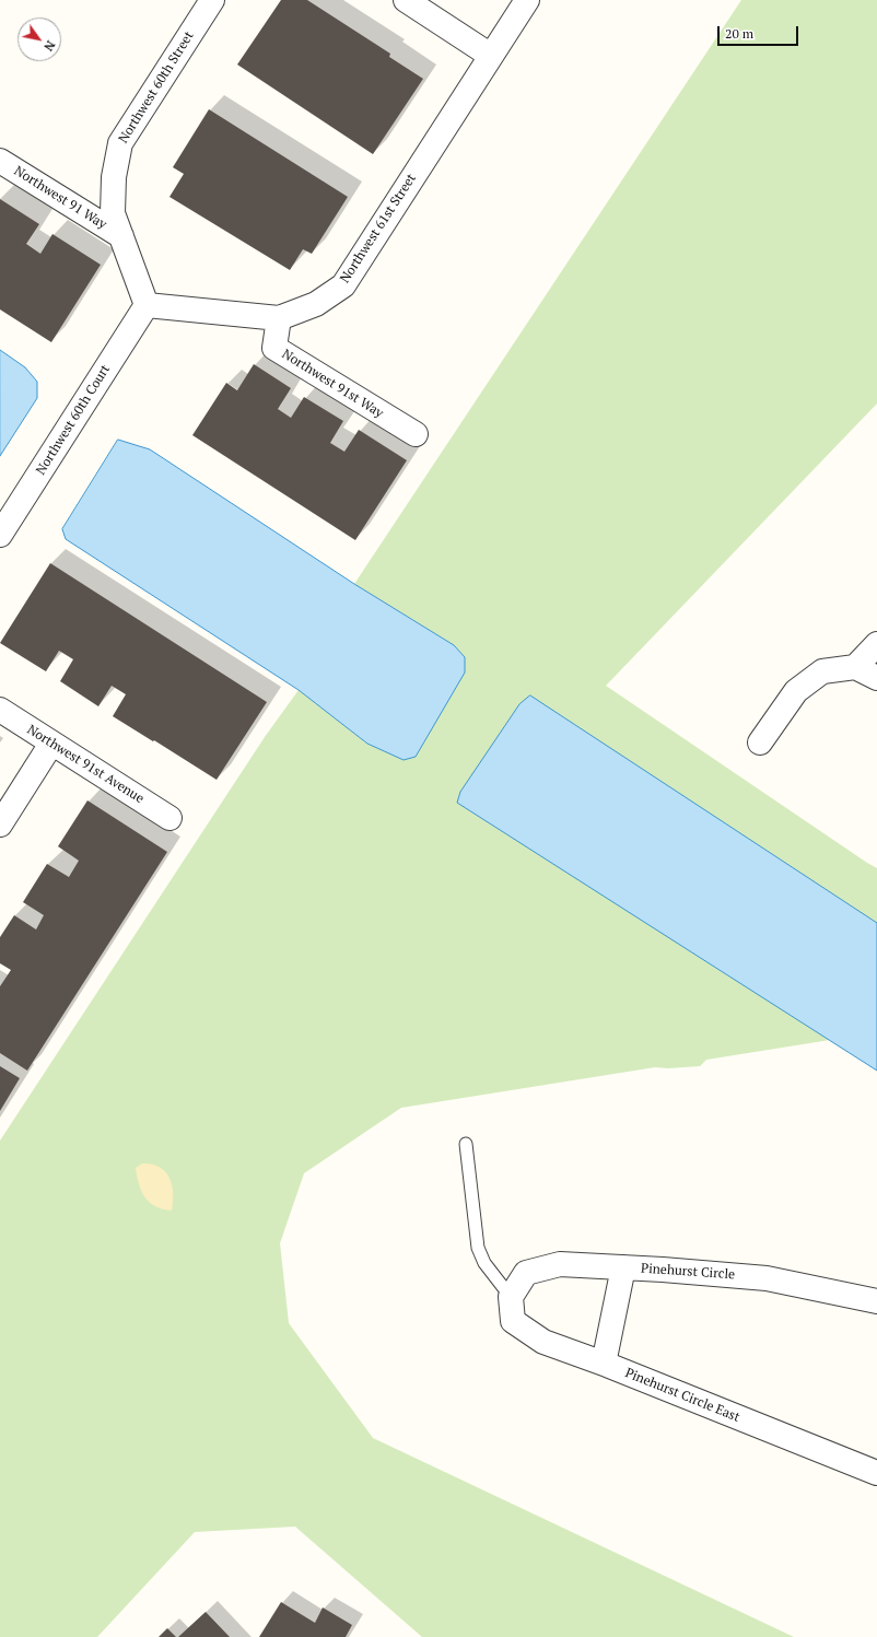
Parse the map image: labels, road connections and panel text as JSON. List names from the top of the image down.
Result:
{
  "streets": {
    "street": [
      "Northwest 60th Street",
      "Northwest 91 Way",
      "Northwest 61st Street",
      "Northwest 91st Way",
      "Northwest 60th Court",
      "Northwest 91st Avenue",
      "Pinehurst Circle",
      "Pinehurst Circle East"
    ]
  },
  "crossings": [
    ["Northwest 60th Street", "Northwest 91 Way"],
    ["Northwest 60th Street", "Northwest 61st Street"],
    ["Northwest 60th Street", "Northwest 60th Court"],
    ["Northwest 61st Street", "Northwest 91st Way"],
    ["Northwest 61st Street", "Northwest 60th Court"],
    ["Pinehurst Circle", "Pinehurst Circle East"]
  ],
  "scale_bar": "20 m",
  "north": "bottom right"
}
